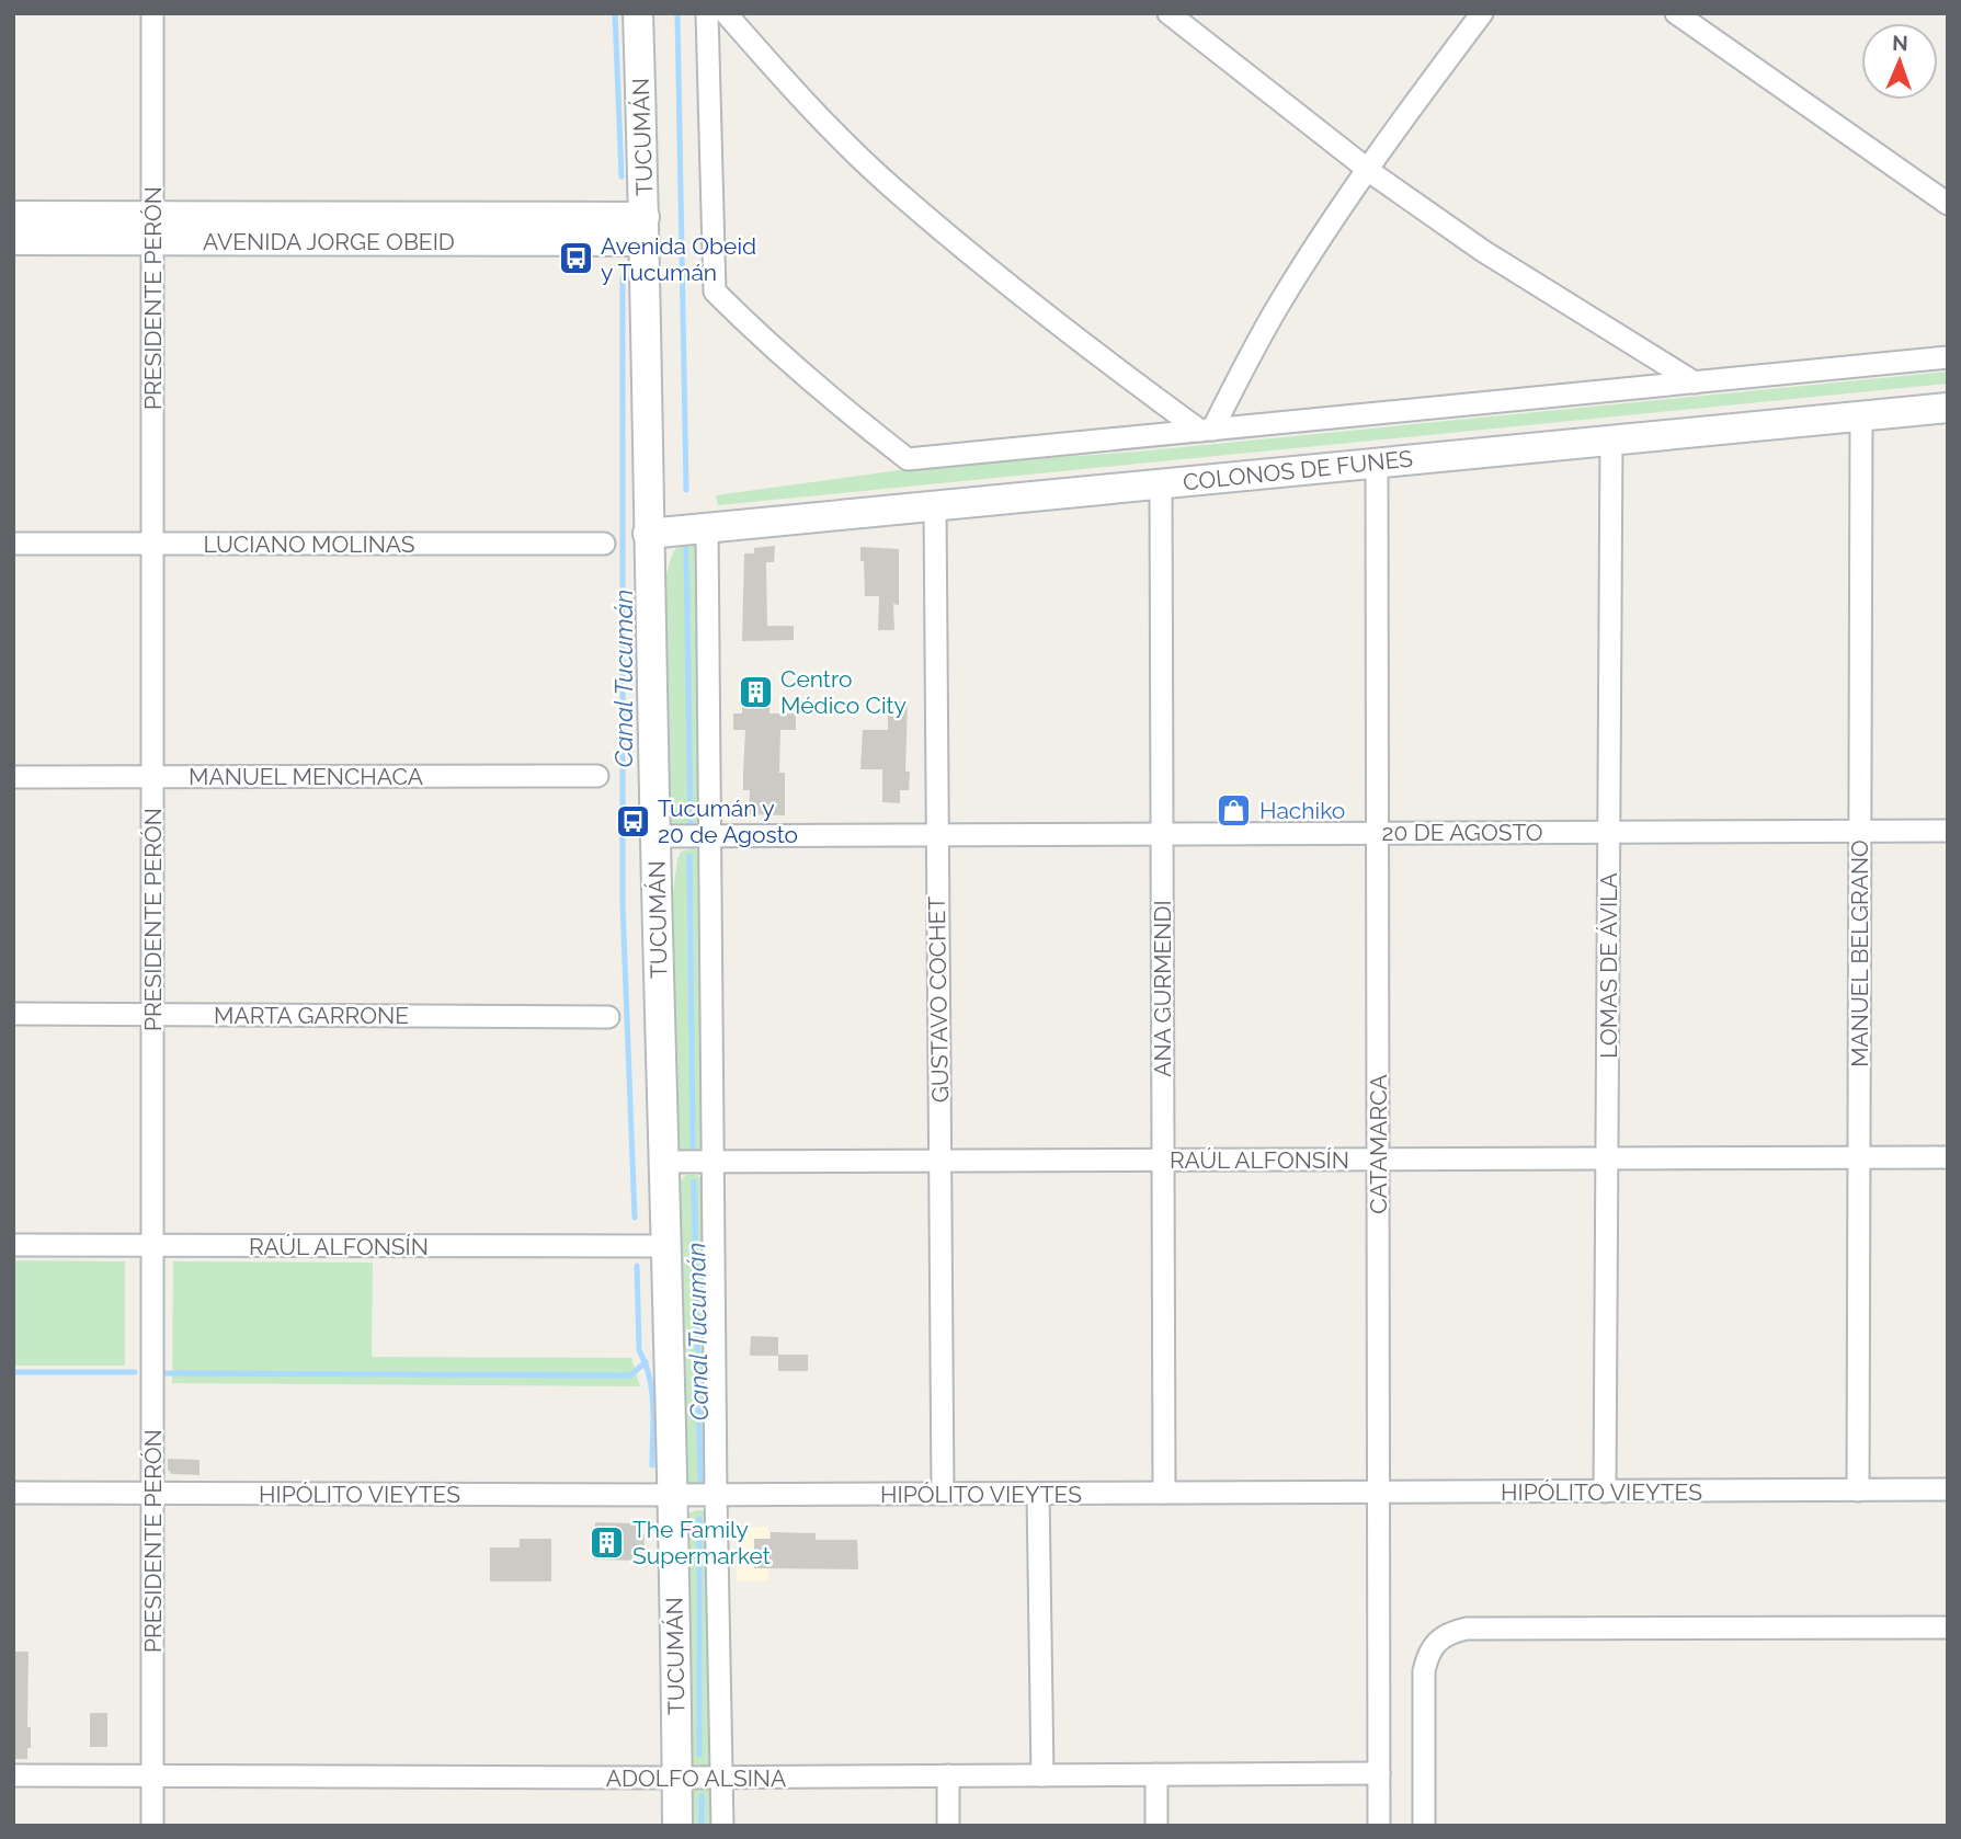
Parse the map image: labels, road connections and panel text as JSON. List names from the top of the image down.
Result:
{
  "streets": {
    "main road": ["TUCUMÁN", "AVENIDA JORGE OBEID", "COLONOS DE FUNES"],
    "street": [
      "PRESIDENTE PERÓN",
      "LUCIANO MOLINAS",
      "MANUEL MENCHACA",
      "20 DE AGOSTO",
      "MANUEL BELGRANO",
      "LOMAS DE ÁVILA",
      "ANA GURMENDI",
      "GUSTAVO COCHET",
      "MARTA GARRONE",
      "CATAMARCA",
      "RAÚL ALFONSÍN",
      "HIPÓLITO VIEYTES",
      "ADOLFO ALSINA"
    ]
  },
  "crossings": [
    ["TUCUMÁN", "AVENIDA JORGE OBEID"],
    ["TUCUMÁN", "COLONOS DE FUNES"],
    ["TUCUMÁN", "20 DE AGOSTO"],
    ["TUCUMÁN", "RAÚL ALFONSÍN"],
    ["TUCUMÁN", "HIPÓLITO VIEYTES"],
    ["TUCUMÁN", "ADOLFO ALSINA"],
    ["AVENIDA JORGE OBEID", "PRESIDENTE PERÓN"],
    ["PRESIDENTE PERÓN", "LUCIANO MOLINAS"],
    ["PRESIDENTE PERÓN", "MANUEL MENCHACA"],
    ["PRESIDENTE PERÓN", "MARTA GARRONE"],
    ["PRESIDENTE PERÓN", "RAÚL ALFONSÍN"],
    ["PRESIDENTE PERÓN", "HIPÓLITO VIEYTES"],
    ["PRESIDENTE PERÓN", "ADOLFO ALSINA"],
    ["COLONOS DE FUNES", "MANUEL BELGRANO"],
    ["COLONOS DE FUNES", "LOMAS DE ÁVILA"],
    ["COLONOS DE FUNES", "ANA GURMENDI"],
    ["COLONOS DE FUNES", "GUSTAVO COCHET"],
    ["COLONOS DE FUNES", "CATAMARCA"],
    ["20 DE AGOSTO", "MANUEL BELGRANO"],
    ["20 DE AGOSTO", "LOMAS DE ÁVILA"],
    ["20 DE AGOSTO", "ANA GURMENDI"],
    ["20 DE AGOSTO", "GUSTAVO COCHET"],
    ["20 DE AGOSTO", "CATAMARCA"],
    ["MANUEL BELGRANO", "RAÚL ALFONSÍN"],
    ["MANUEL BELGRANO", "HIPÓLITO VIEYTES"],
    ["LOMAS DE ÁVILA", "RAÚL ALFONSÍN"],
    ["LOMAS DE ÁVILA", "HIPÓLITO VIEYTES"],
    ["ANA GURMENDI", "RAÚL ALFONSÍN"],
    ["ANA GURMENDI", "HIPÓLITO VIEYTES"],
    ["GUSTAVO COCHET", "RAÚL ALFONSÍN"],
    ["GUSTAVO COCHET", "HIPÓLITO VIEYTES"],
    ["CATAMARCA", "RAÚL ALFONSÍN"],
    ["CATAMARCA", "HIPÓLITO VIEYTES"],
    ["CATAMARCA", "ADOLFO ALSINA"]
  ],
  "water": ["Canal Tucumán"],
  "places": {
    "bus stop": ["Avenida Obeid y Tucumán", "Tucumán y 20 de Agosto"],
    "building": ["Centro Médico City", "The Family Supermarket"],
    "shop": ["Hachiko"]
  },
  "north": "top"
}
